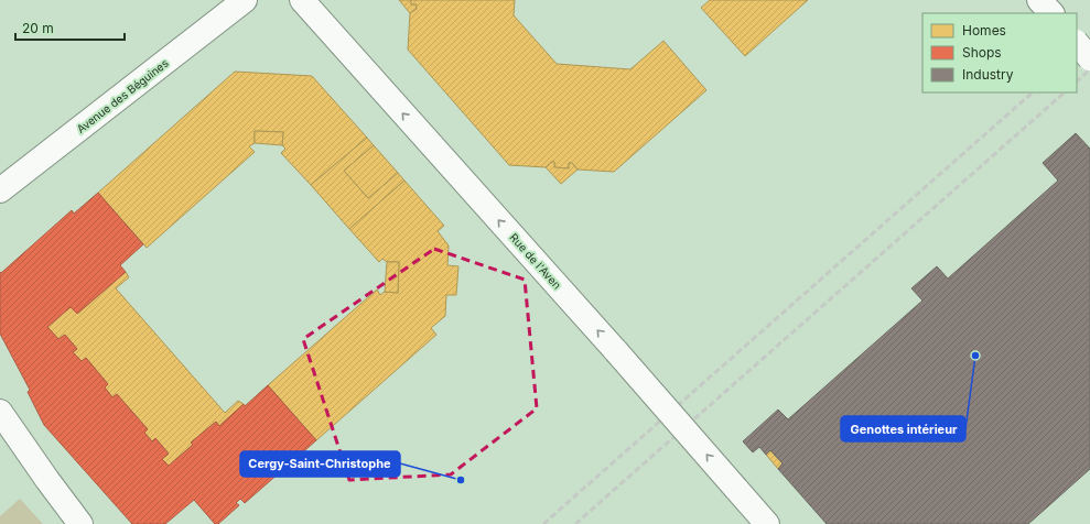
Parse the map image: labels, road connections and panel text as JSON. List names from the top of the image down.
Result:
{
  "streets": {
    "street": ["Avenue des Béguines", "Rue de l'Aven"]
  },
  "one_way": ["Rue de l'Aven"],
  "places": ["Genottes intérieur", "Cergy-Saint-Christophe"],
  "legend": ["Homes", "Shops", "Industry"],
  "scale_bar": "20 m"
}
